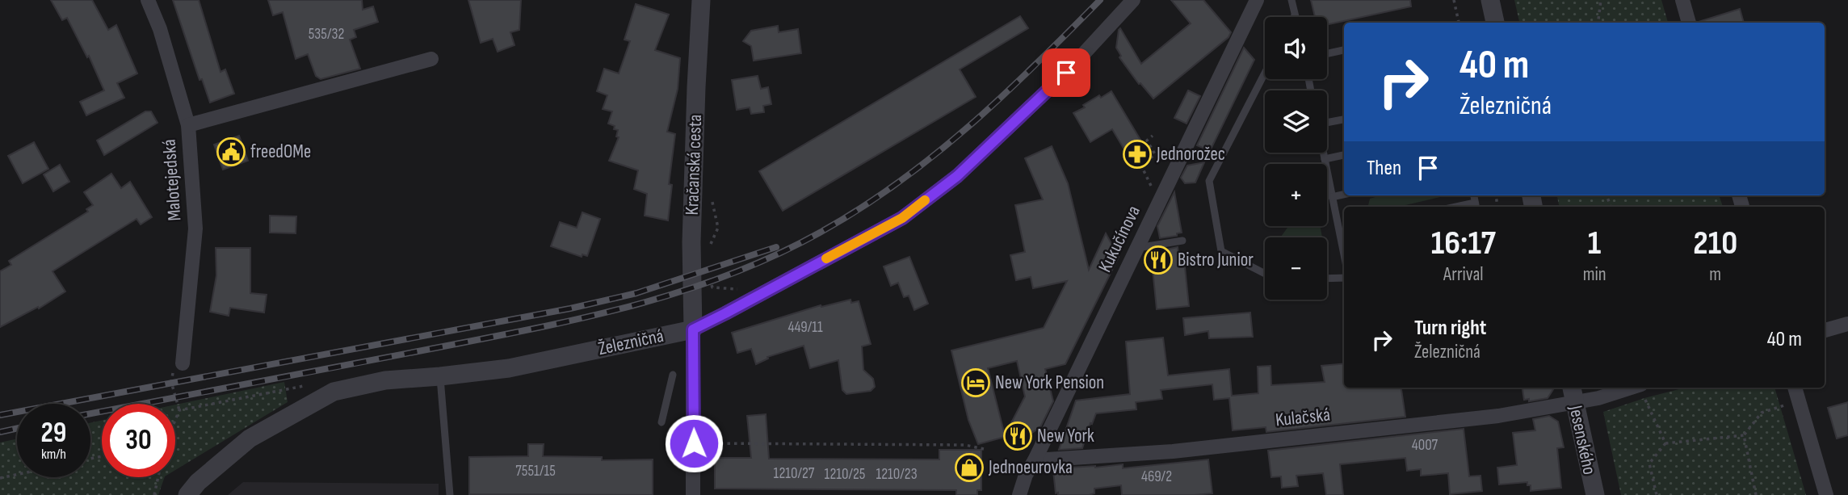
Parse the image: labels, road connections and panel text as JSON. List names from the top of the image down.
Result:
{
  "streets": {
    "street": [
      "Kračanská cesta",
      "Malotejedská",
      "Kukučínova",
      "Železničná",
      "Kulačská",
      "Jesenského"
    ]
  },
  "crossings": [
    ["Kračanská cesta", "Železničná"],
    ["Kukučínova", "Kulačská"],
    ["Kulačská", "Jesenského"]
  ],
  "places": {
    "public building": ["freedOMe"],
    "pharmacy": ["Jednorožec"],
    "restaurant": ["Bistro Junior", "New York"],
    "hotel": ["New York Pension"],
    "shop": ["Jednoeurovka"]
  },
  "house_numbers": [
    "535/32",
    "449/11",
    "4007",
    "7551/15",
    "1210/27",
    "1210/25",
    "1210/23",
    "469/2"
  ],
  "page": {
    "map_buttons": ["+", "−"],
    "turn": ["40 m", "Železničná"],
    "then": "Then",
    "eta": [
      "16:17",
      "Arrival",
      "1",
      "min",
      "210",
      "m"
    ],
    "list": [
      {
        "name": "Turn right",
        "note": "Železničná",
        "value": "40 m"
      }
    ],
    "speed": "29 km/h",
    "limit": "30"
  }
}
